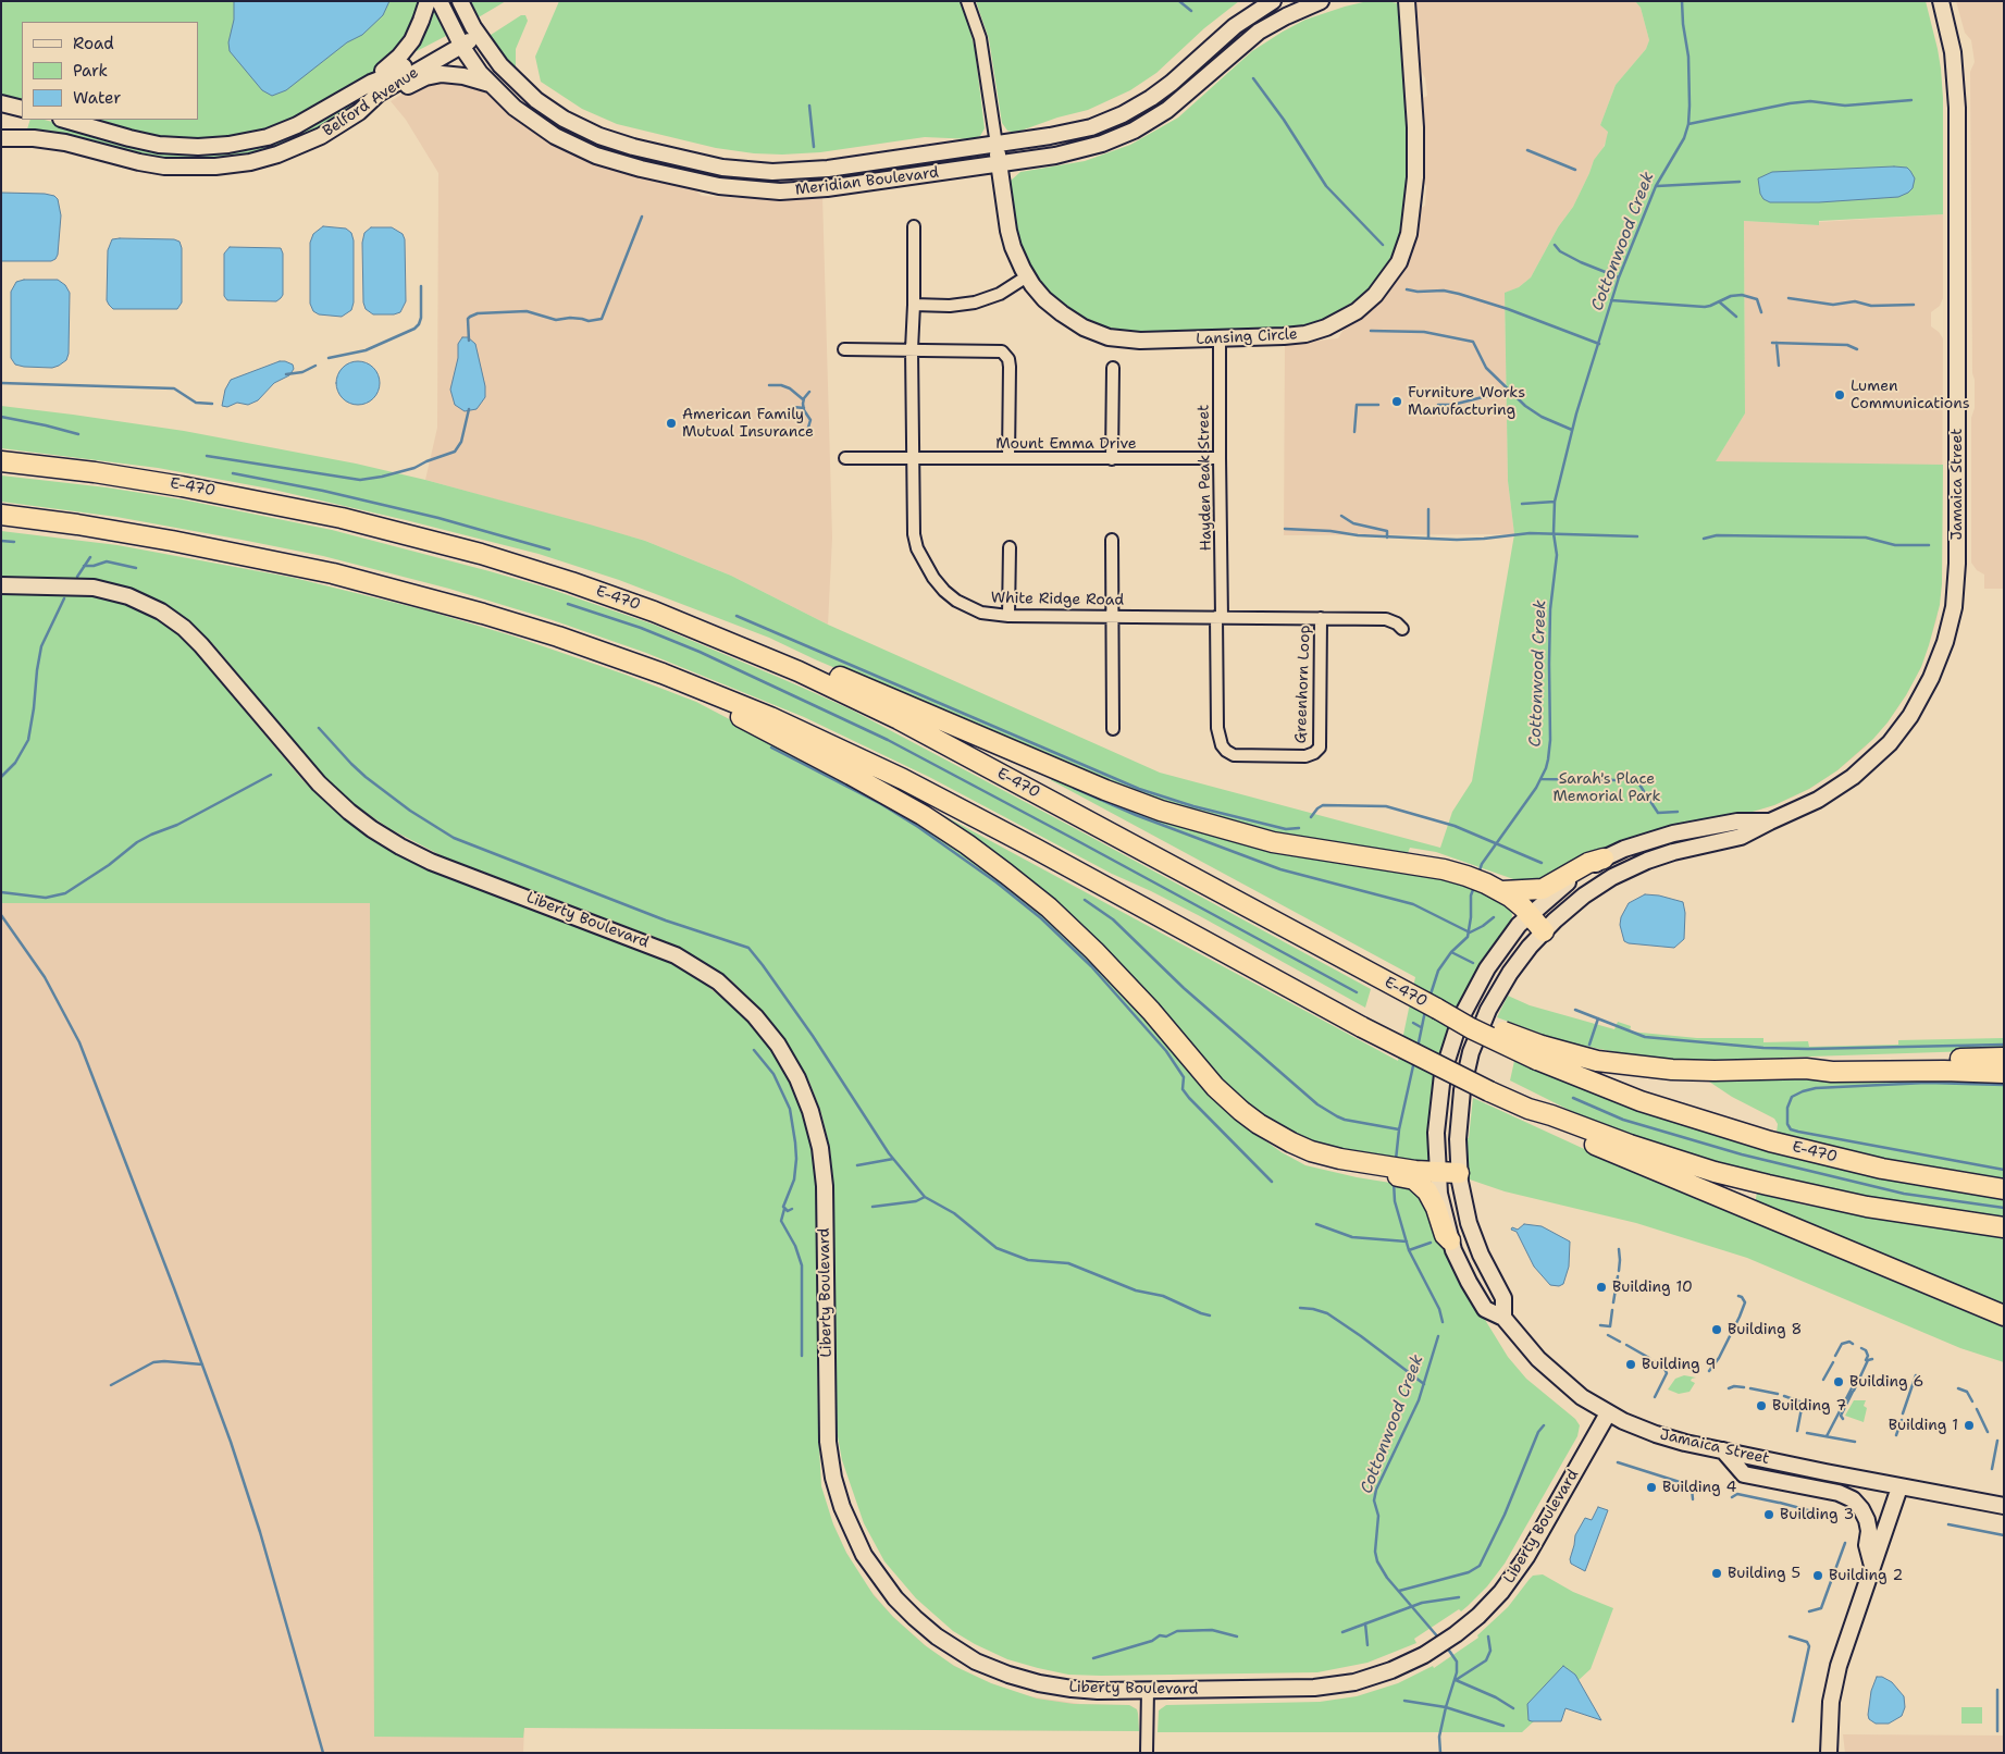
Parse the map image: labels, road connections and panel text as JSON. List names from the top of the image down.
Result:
{
  "streets": {
    "highway": ["E-470"],
    "main road": [
      "Belford Avenue",
      "Meridian Boulevard",
      "Lansing Circle",
      "Jamaica Street",
      "Liberty Boulevard"
    ],
    "street": [
      "Mount Emma Drive",
      "Hayden Peak Street",
      "White Ridge Road",
      "Greenhorn Loop"
    ]
  },
  "crossings": [
    ["Belford Avenue", "Meridian Boulevard"],
    ["Meridian Boulevard", "Lansing Circle"],
    ["Lansing Circle", "Hayden Peak Street"],
    ["Mount Emma Drive", "Hayden Peak Street"],
    ["Mount Emma Drive", "White Ridge Road"],
    ["Hayden Peak Street", "White Ridge Road"],
    ["Hayden Peak Street", "Greenhorn Loop"],
    ["Jamaica Street", "Liberty Boulevard"],
    ["White Ridge Road", "Greenhorn Loop"]
  ],
  "water": ["Cottonwood Creek"],
  "parks": ["Sarah's Place Memorial Park"],
  "places": [
    "Lumen Communications",
    "Furniture Works Manufacturing",
    "American Family Mutual Insurance",
    "Building 10",
    "Building 8",
    "Building 9",
    "Building 6",
    "Building 7",
    "Building 1",
    "Building 4",
    "Building 3",
    "Building 5",
    "Building 2"
  ],
  "legend": ["Road", "Park", "Water"]
}
